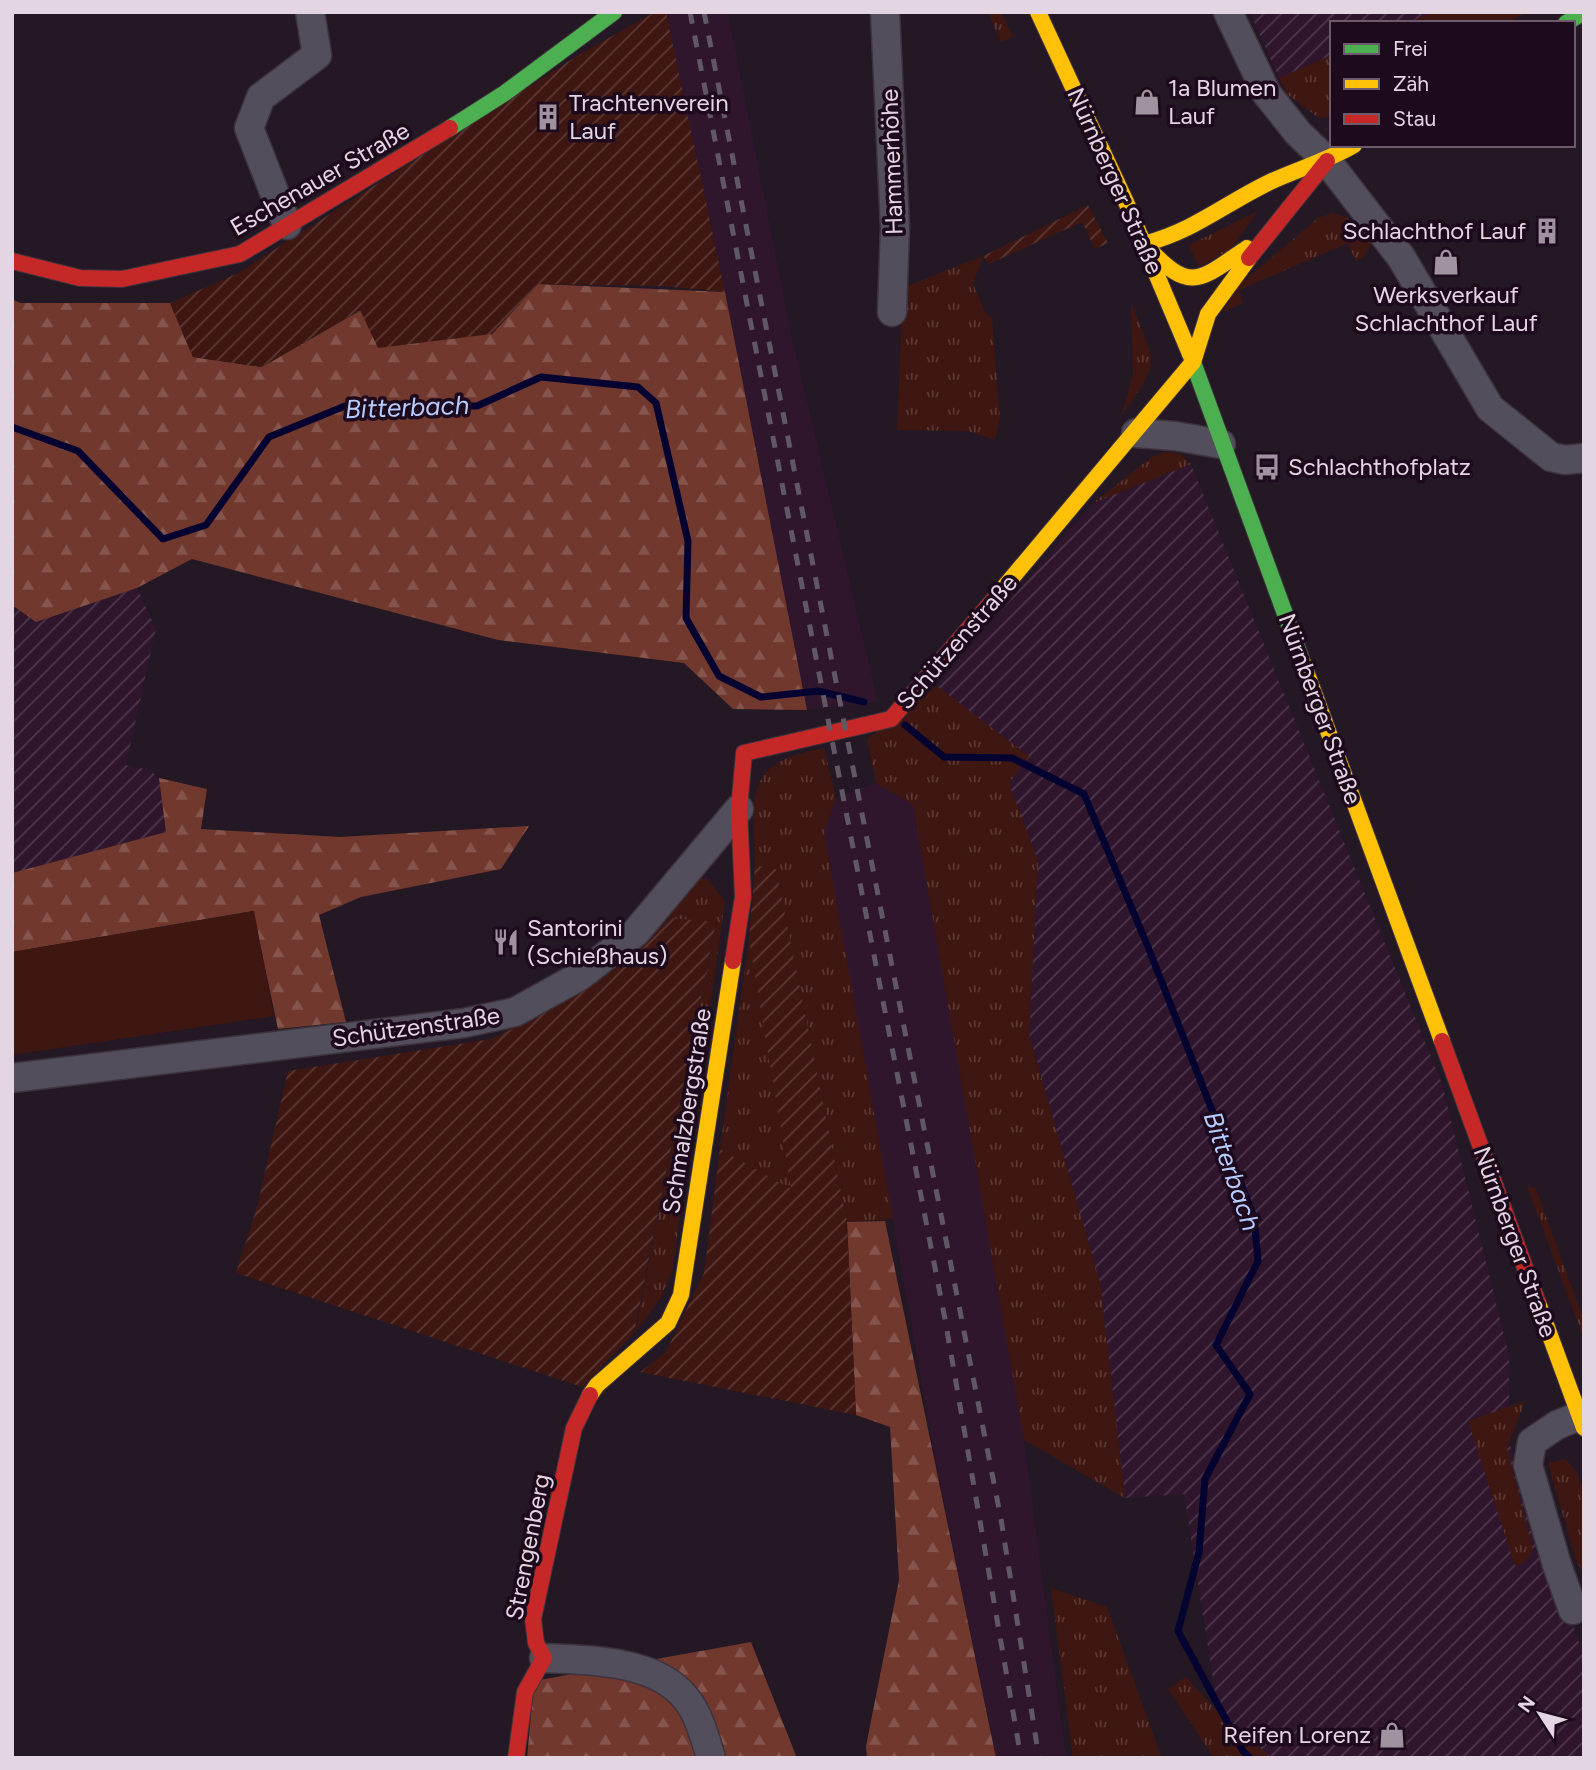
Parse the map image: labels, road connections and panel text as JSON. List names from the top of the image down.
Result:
{
  "streets": {
    "main road": [
      "Eschenauer Straße",
      "Nürnberger Straße",
      "Schützenstraße",
      "Schmalzbergstraße",
      "Strengenberg"
    ],
    "street": ["Hammerhöhe"]
  },
  "crossings": [
    ["Nürnberger Straße", "Schützenstraße"],
    ["Schützenstraße", "Schmalzbergstraße"],
    ["Schmalzbergstraße", "Strengenberg"]
  ],
  "water": ["Bitterbach"],
  "places": {
    "shop": ["1a Blumen Lauf", "Werksverkauf Schlachthof Lauf", "Reifen Lorenz"],
    "building": ["Trachtenverein Lauf", "Schlachthof Lauf"],
    "bus stop": ["Schlachthofplatz"],
    "restaurant": ["Santorini (Schießhaus)"]
  },
  "legend": ["Frei", "Zäh", "Stau"],
  "north": "top left"
}
